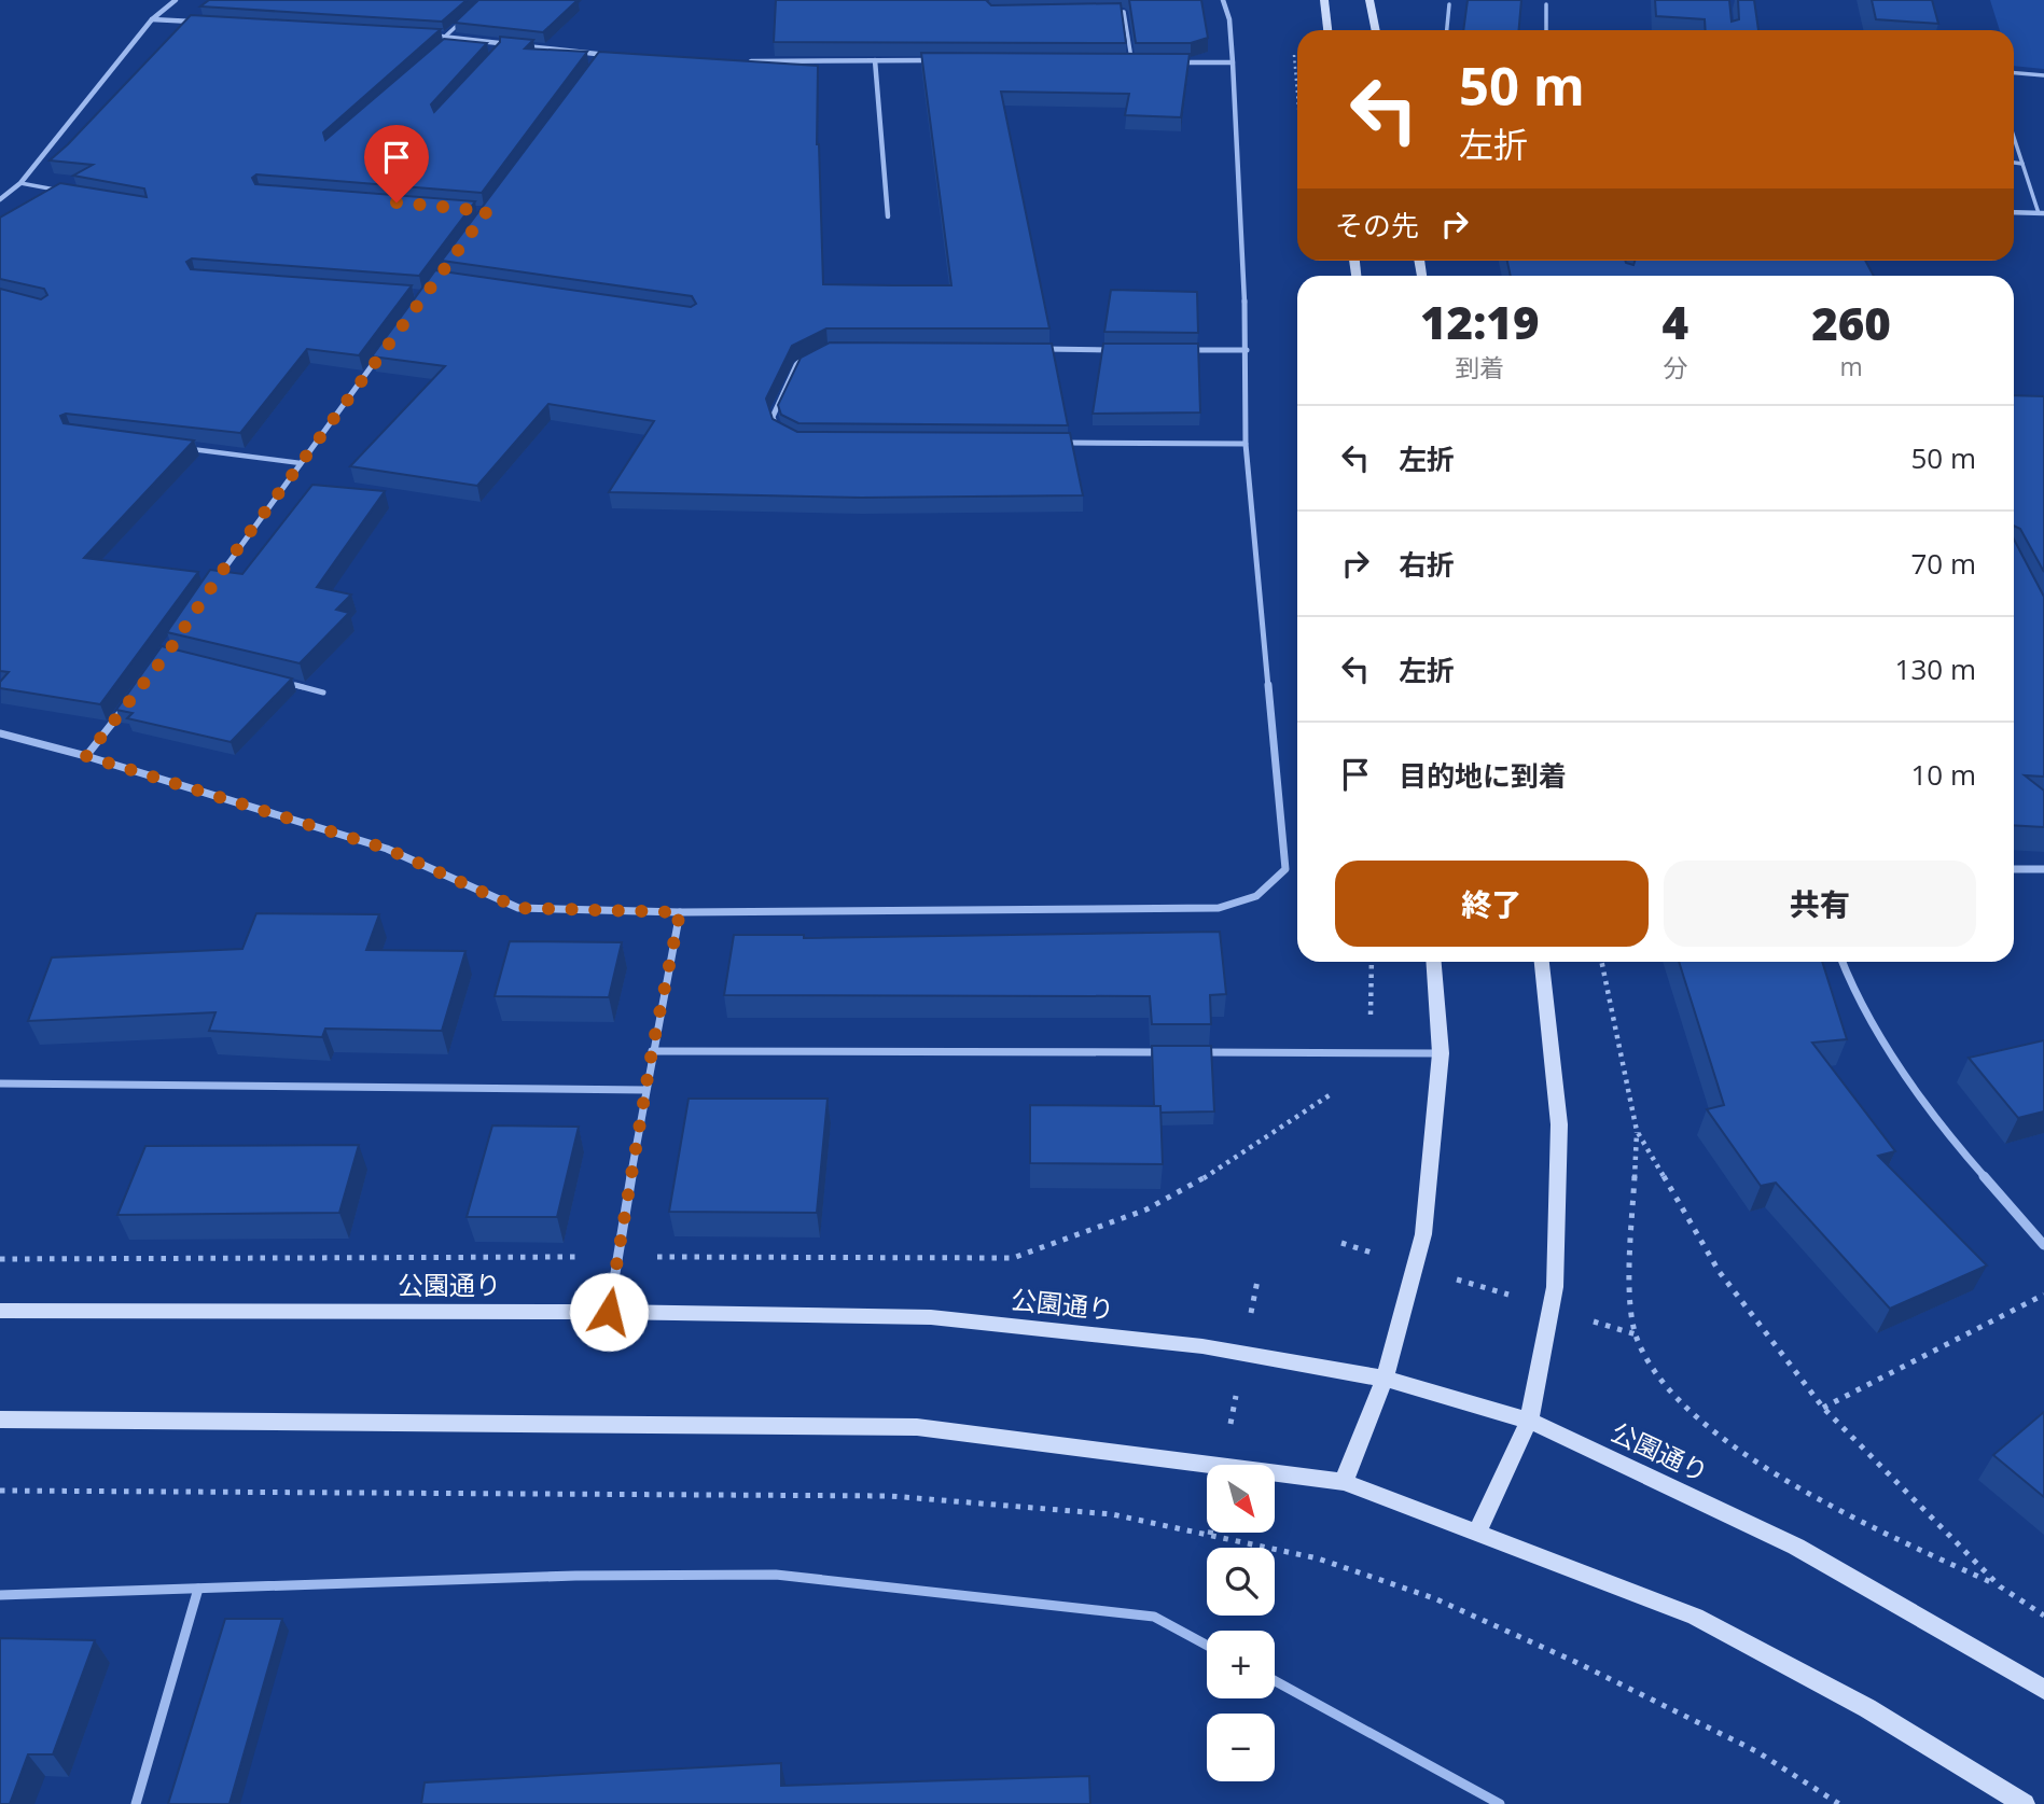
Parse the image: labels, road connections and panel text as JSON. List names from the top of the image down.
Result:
{
  "streets": {
    "street": ["公園通り"]
  },
  "north": "bottom right",
  "page": {
    "turn": ["50 m", "左折"],
    "then": "その先",
    "eta": [
      "12:19",
      "到着",
      "4",
      "分",
      "260",
      "m"
    ],
    "list": [
      {
        "name": "左折",
        "value": "50 m"
      },
      {
        "name": "右折",
        "value": "70 m"
      },
      {
        "name": "左折",
        "value": "130 m"
      },
      {
        "name": "目的地に到着",
        "value": "10 m"
      }
    ],
    "buttons": ["終了", "共有"],
    "map_buttons": ["+", "−"]
  }
}
